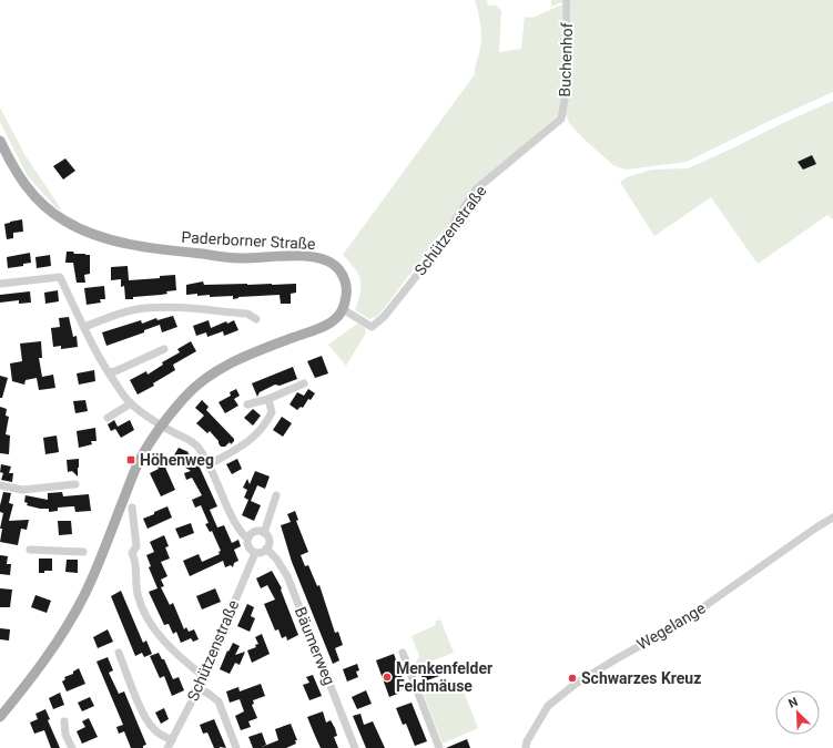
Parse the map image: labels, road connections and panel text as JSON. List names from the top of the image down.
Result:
{
  "streets": {
    "main road": ["Paderborner Straße"],
    "street": [
      "Buchenhof",
      "Schützenstraße",
      "Wegelange",
      "Bäumerweg"
    ]
  },
  "crossings": [
    ["Buchenhof", "Schützenstraße"],
    ["Schützenstraße", "Paderborner Straße"],
    ["Schützenstraße", "Bäumerweg"]
  ],
  "places": {
    "transit": ["Höhenweg"],
    "other": ["Menkenfelder Feldmäuse", "Schwarzes Kreuz"]
  },
  "north": "top left"
}
